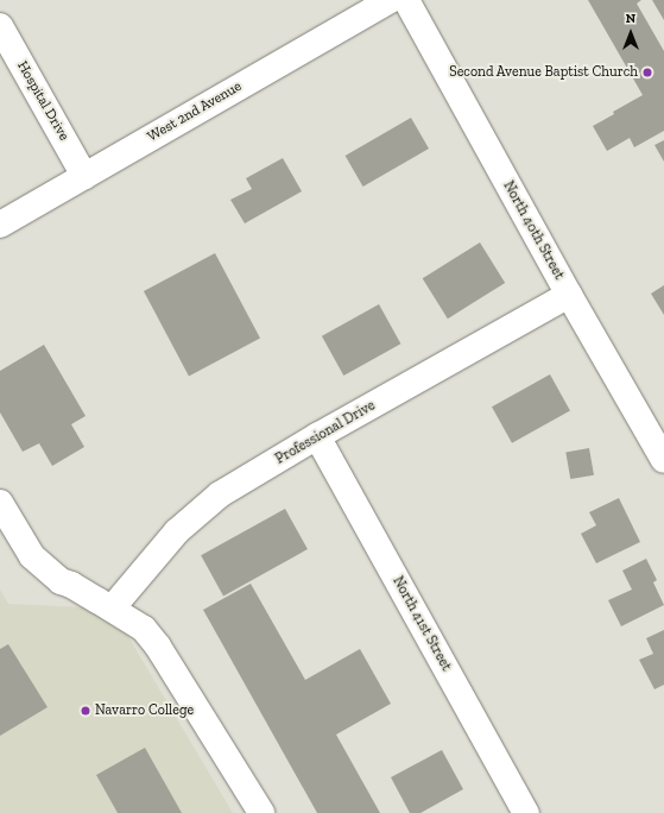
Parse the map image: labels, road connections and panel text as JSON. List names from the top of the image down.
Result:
{
  "streets": {
    "street": [
      "Hospital Drive",
      "West 2nd Avenue",
      "North 40th Street",
      "Professional Drive",
      "North 41st Street"
    ]
  },
  "crossings": [
    ["Hospital Drive", "West 2nd Avenue"],
    ["North 40th Street", "Professional Drive"],
    ["Professional Drive", "North 41st Street"]
  ],
  "places": ["Second Avenue Baptist Church", "Navarro College"],
  "north": "top"
}
